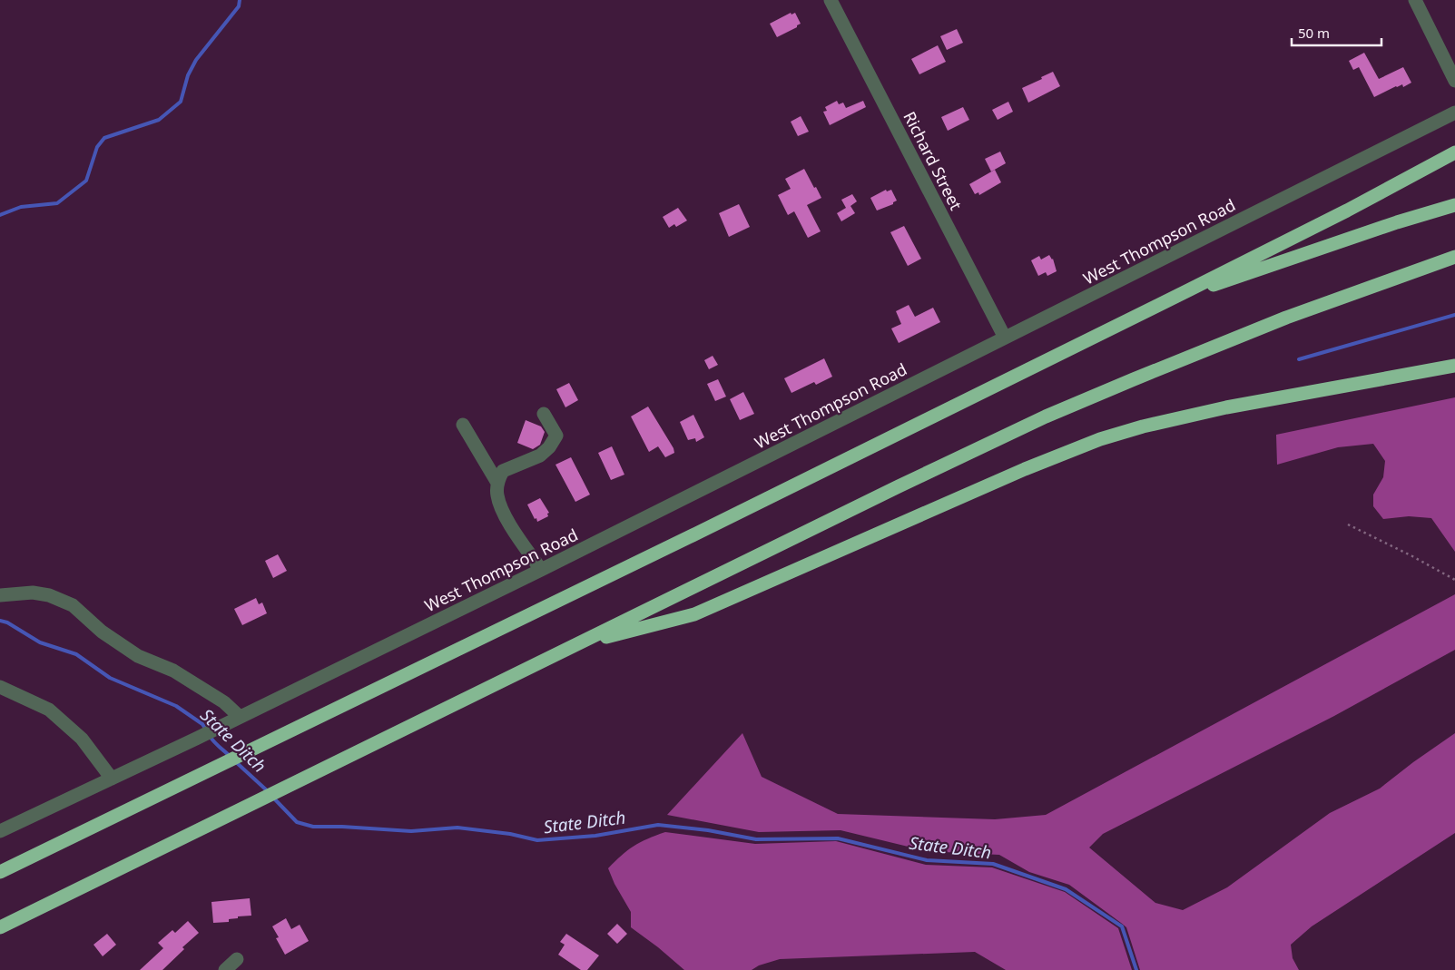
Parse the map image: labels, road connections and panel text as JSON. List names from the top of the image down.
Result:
{
  "streets": {
    "street": ["Richard Street", "West Thompson Road"]
  },
  "crossings": [
    ["Richard Street", "West Thompson Road"]
  ],
  "water": ["State Ditch"],
  "scale_bar": "50 m"
}
